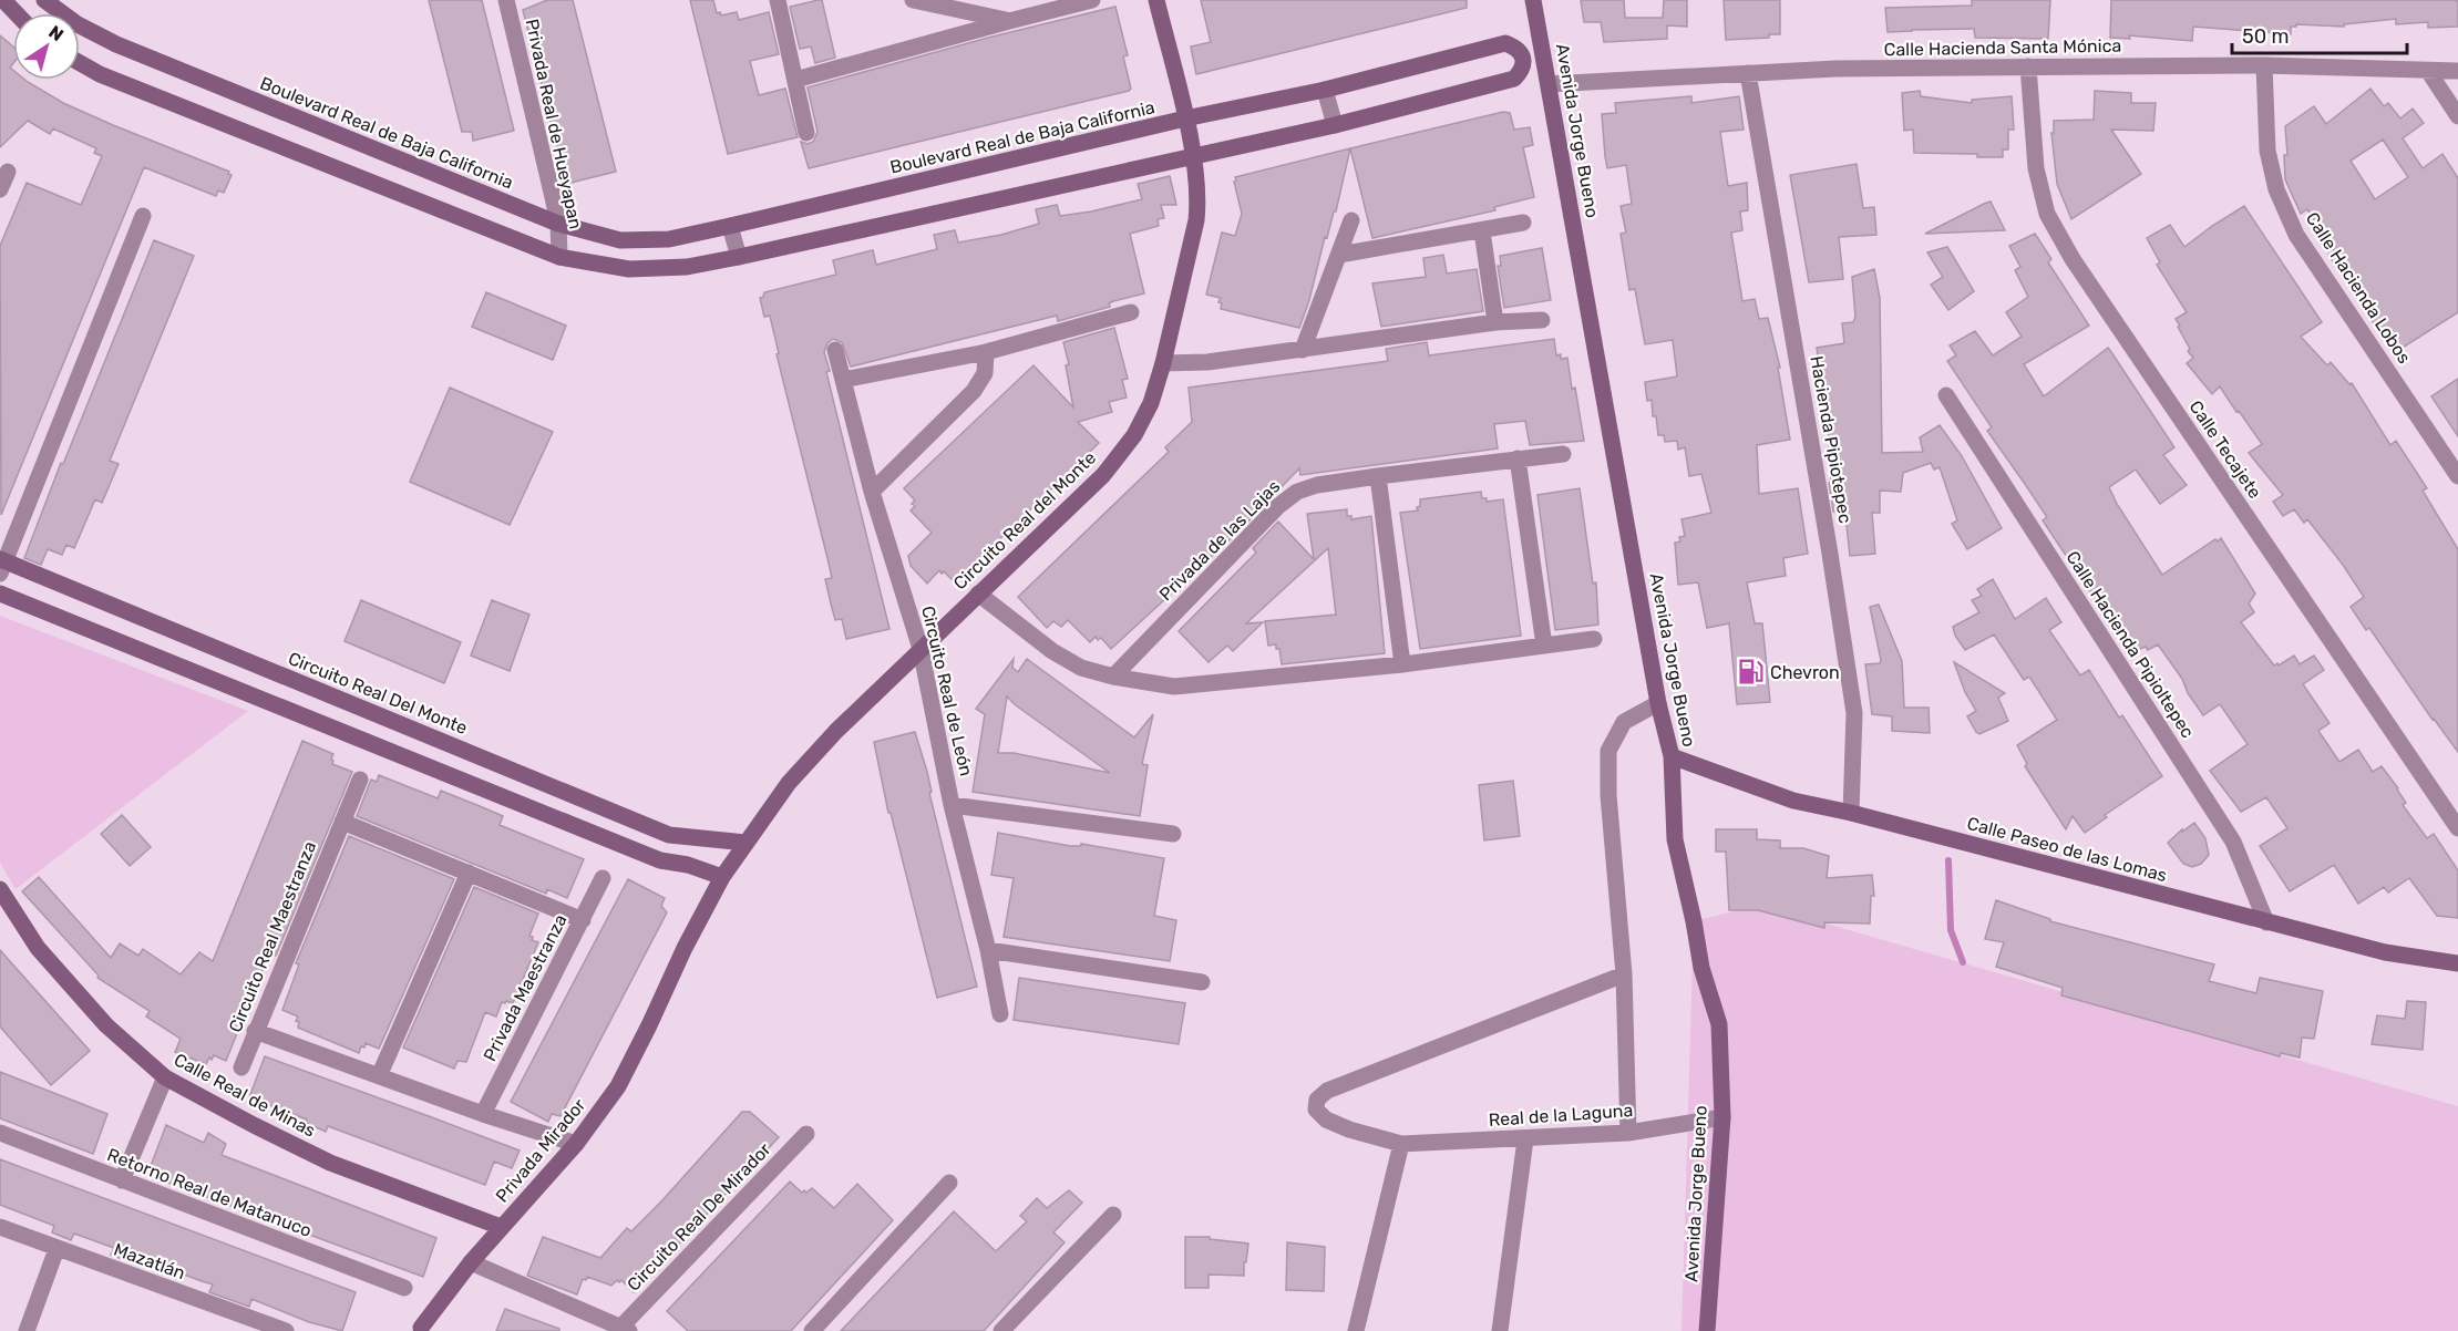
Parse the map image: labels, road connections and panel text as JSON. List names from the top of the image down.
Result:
{
  "streets": {
    "street": [
      "Calle Hacienda Santa Mónica",
      "Privada Real de Hueyapan",
      "Avenida Jorge Bueno",
      "Boulevard Real de Baja California",
      "Calle Hacienda Lobos",
      "Hacienda Pipiotepec",
      "Calle Tecajete",
      "Circuito Real del Monte",
      "Privada de las Lajas",
      "Calle Hacienda Pipioltepec",
      "Circuito Real de León",
      "Circuito Real Del Monte",
      "Calle Paseo de las Lomas",
      "Circuito Real Maestranza",
      "Privada Maestranza",
      "Calle Real de Minas",
      "Real de la Laguna",
      "Privada Mirador",
      "Retorno Real de Matanuco",
      "Circuito Real De Mirador",
      "Mazatlán"
    ]
  },
  "crossings": [
    ["Calle Hacienda Santa Mónica", "Avenida Jorge Bueno"],
    ["Calle Hacienda Santa Mónica", "Calle Hacienda Lobos"],
    ["Calle Hacienda Santa Mónica", "Hacienda Pipiotepec"],
    ["Calle Hacienda Santa Mónica", "Calle Tecajete"],
    ["Privada Real de Hueyapan", "Boulevard Real de Baja California"],
    ["Avenida Jorge Bueno", "Calle Paseo de las Lomas"],
    ["Avenida Jorge Bueno", "Real de la Laguna"],
    ["Boulevard Real de Baja California", "Circuito Real del Monte"],
    ["Hacienda Pipiotepec", "Calle Paseo de las Lomas"],
    ["Circuito Real del Monte", "Circuito Real de León"],
    ["Circuito Real del Monte", "Circuito Real Del Monte"],
    ["Circuito Real del Monte", "Privada Mirador"],
    ["Calle Hacienda Pipioltepec", "Calle Paseo de las Lomas"],
    ["Calle Real de Minas", "Privada Mirador"]
  ],
  "places": {
    "fuel station": ["Chevron"]
  },
  "scale_bar": "50 m",
  "north": "top right"
}
